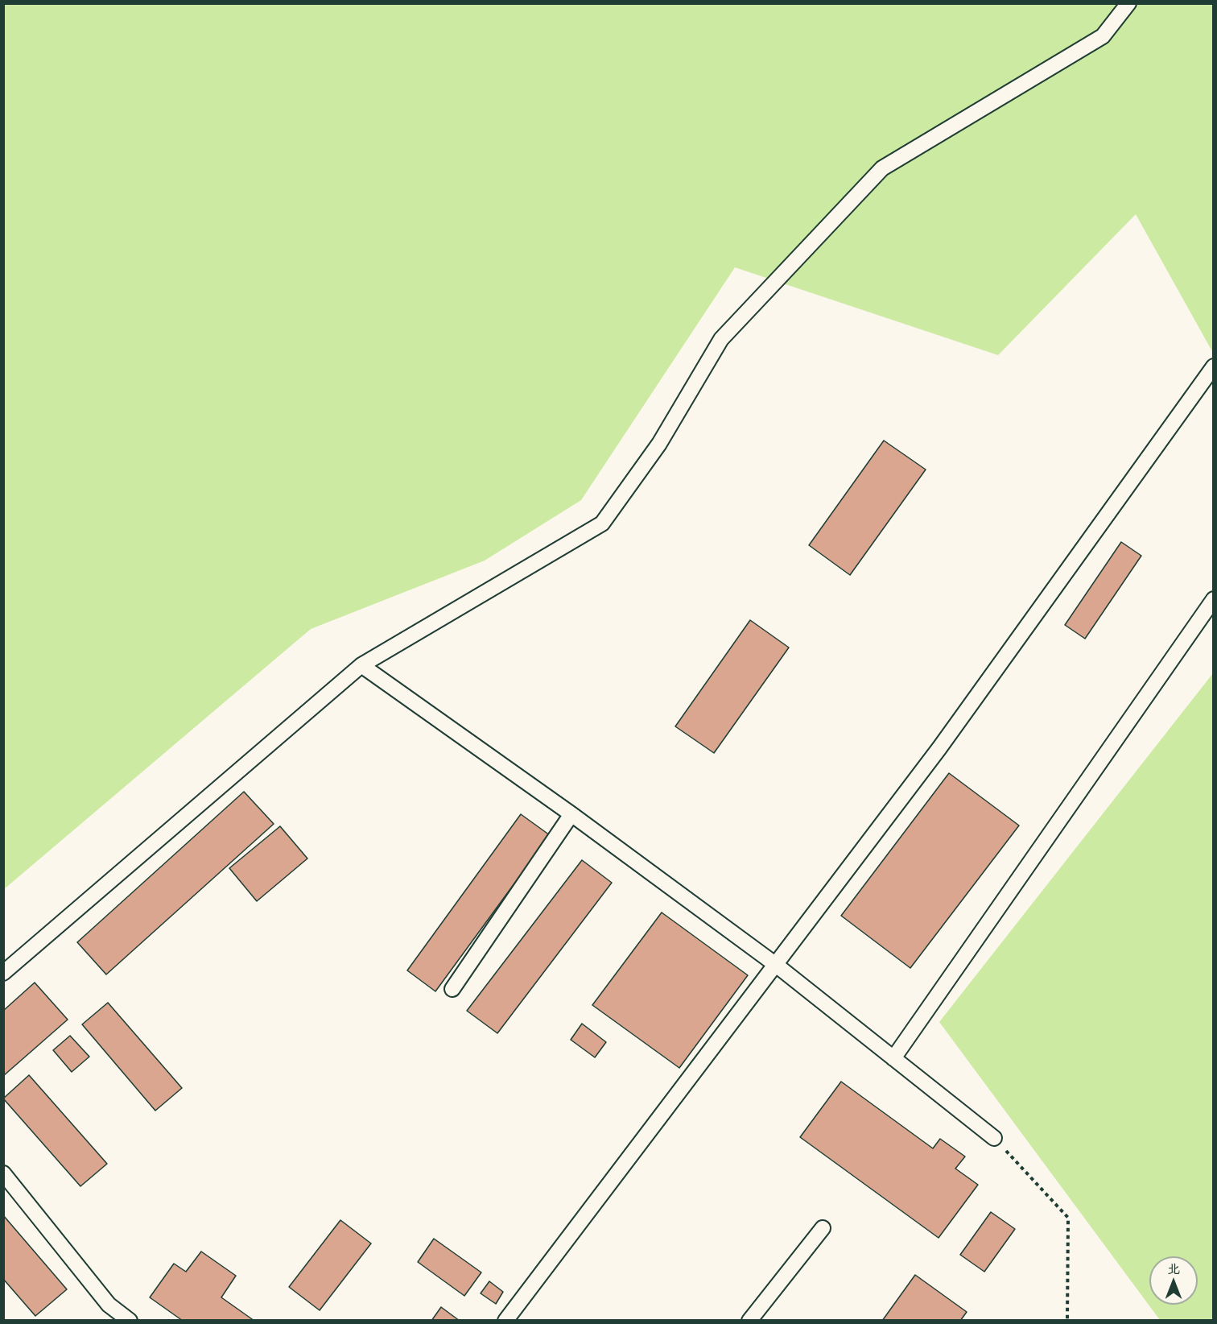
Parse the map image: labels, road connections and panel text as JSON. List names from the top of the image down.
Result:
{
  "north": "top"
}
